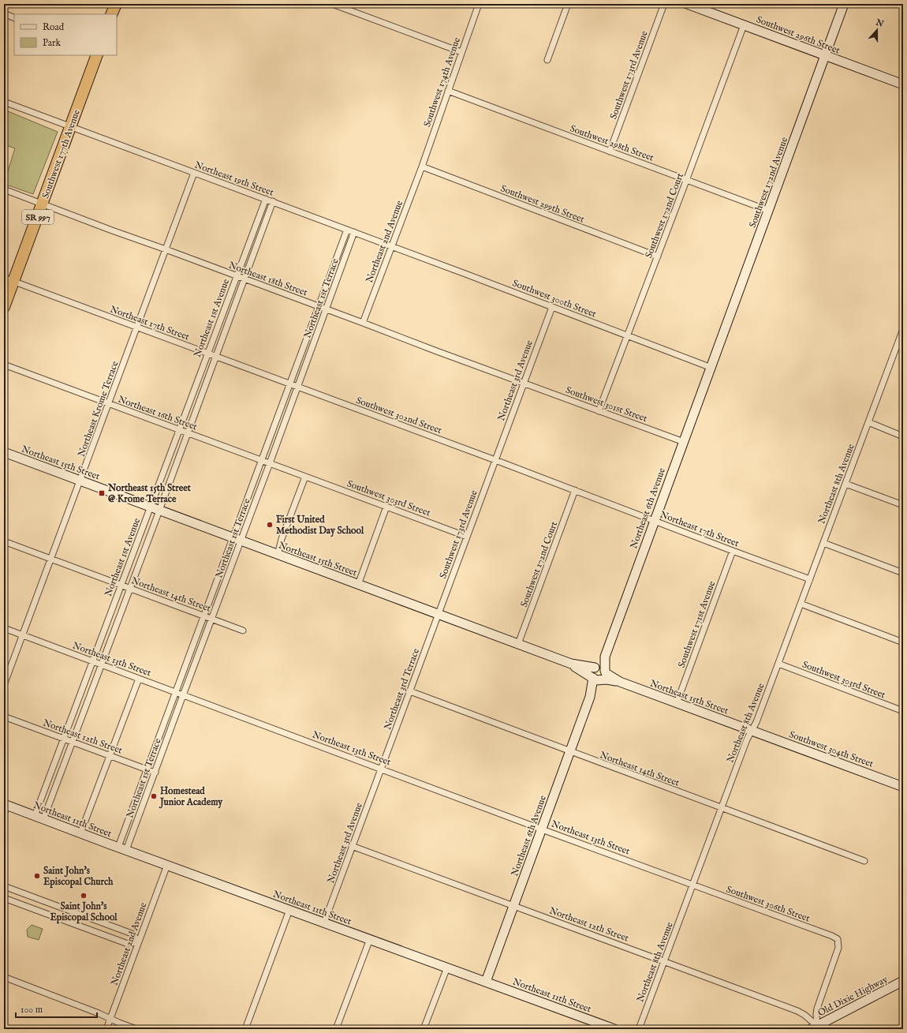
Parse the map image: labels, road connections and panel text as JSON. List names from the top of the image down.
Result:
{
  "streets": {
    "highway": ["Southwest 177th Avenue", "SR 997"],
    "street": [
      "Southwest 296th Street",
      "Southwest 173rd Avenue",
      "Southwest 174th Avenue",
      "Southwest 298th Street",
      "Northeast 19th Street",
      "Southwest 172nd Avenue",
      "Southwest 299th Street",
      "Southwest 172nd Court",
      "Northeast 2nd Avenue",
      "Northeast 18th Street",
      "Northeast 1st Terrace",
      "Southwest 300th Street",
      "Northeast 1st Avenue",
      "Northeast 17th Street",
      "Northeast 3rd Avenue",
      "Southwest 301st Street",
      "Northeast Krome Terrace",
      "Northeast 16th Street",
      "Southwest 302nd Street",
      "Northeast 15th Street",
      "Northeast 8th Avenue",
      "Southwest 303rd Street",
      "Northeast 6th Avenue",
      "Northeast 14th Street",
      "Southwest 171st Avenue",
      "Northeast 13th Street",
      "Northeast 3rd Terrace",
      "Northeast 12th Street",
      "Southwest 304th Street",
      "Northeast 11th Street",
      "Southwest 306th Street",
      "Old Dixie Highway"
    ]
  },
  "crossings": [
    ["Southwest 296th Street", "Southwest 172nd Avenue"],
    ["Southwest 296th Street", "Southwest 172nd Court"],
    ["Southwest 173rd Avenue", "Southwest 298th Street"],
    ["Southwest 173rd Avenue", "Northeast 17th Street"],
    ["Southwest 173rd Avenue", "Northeast 3rd Avenue"],
    ["Southwest 173rd Avenue", "Southwest 302nd Street"],
    ["Southwest 173rd Avenue", "Northeast 15th Street"],
    ["Southwest 173rd Avenue", "Southwest 303rd Street"],
    ["Southwest 173rd Avenue", "Northeast 3rd Terrace"],
    ["Southwest 174th Avenue", "Southwest 298th Street"],
    ["Southwest 174th Avenue", "Southwest 299th Street"],
    ["Southwest 174th Avenue", "Northeast 2nd Avenue"],
    ["Southwest 298th Street", "Southwest 172nd Avenue"],
    ["Southwest 298th Street", "Southwest 172nd Court"],
    ["Southwest 177th Avenue", "Northeast 19th Street"],
    ["Southwest 177th Avenue", "Northeast 18th Street"],
    ["Southwest 177th Avenue", "Northeast 17th Street"],
    ["Northeast 19th Street", "Northeast 2nd Avenue"],
    ["Northeast 19th Street", "Northeast 1st Terrace"],
    ["Northeast 19th Street", "Southwest 300th Street"],
    ["Northeast 19th Street", "Northeast 1st Avenue"],
    ["Northeast 19th Street", "Northeast Krome Terrace"],
    ["Southwest 172nd Avenue", "Southwest 300th Street"],
    ["Southwest 172nd Avenue", "Northeast 6th Avenue"],
    ["Southwest 299th Street", "Southwest 172nd Court"],
    ["Southwest 299th Street", "Northeast 2nd Avenue"],
    ["Southwest 172nd Court", "Southwest 300th Street"],
    ["Southwest 172nd Court", "Northeast 17th Street"],
    ["Southwest 172nd Court", "Southwest 301st Street"],
    ["Southwest 172nd Court", "Northeast 15th Street"],
    ["Northeast 2nd Avenue", "Northeast 18th Street"],
    ["Northeast 2nd Avenue", "Southwest 300th Street"],
    ["Northeast 2nd Avenue", "Northeast 11th Street"],
    ["Northeast 18th Street", "Northeast 1st Terrace"],
    ["Northeast 18th Street", "Northeast 1st Avenue"],
    ["Northeast 18th Street", "Northeast 3rd Avenue"],
    ["Northeast 18th Street", "Southwest 301st Street"],
    ["Northeast 18th Street", "Northeast Krome Terrace"],
    ["Northeast 1st Terrace", "Northeast 17th Street"],
    ["Northeast 1st Terrace", "Northeast 16th Street"],
    ["Northeast 1st Terrace", "Southwest 302nd Street"],
    ["Northeast 1st Terrace", "Northeast 15th Street"],
    ["Northeast 1st Terrace", "Northeast 14th Street"],
    ["Northeast 1st Terrace", "Northeast 13th Street"],
    ["Northeast 1st Terrace", "Northeast 12th Street"],
    ["Northeast 1st Terrace", "Northeast 11th Street"],
    ["Southwest 300th Street", "Northeast 3rd Avenue"],
    ["Southwest 300th Street", "Northeast 6th Avenue"],
    ["Northeast 1st Avenue", "Northeast 17th Street"],
    ["Northeast 1st Avenue", "Northeast 16th Street"],
    ["Northeast 1st Avenue", "Northeast 15th Street"],
    ["Northeast 1st Avenue", "Northeast 14th Street"],
    ["Northeast 1st Avenue", "Northeast 13th Street"],
    ["Northeast 1st Avenue", "Northeast 12th Street"],
    ["Northeast 1st Avenue", "Northeast 11th Street"],
    ["Northeast 17th Street", "Northeast 3rd Avenue"],
    ["Northeast 17th Street", "Northeast Krome Terrace"],
    ["Northeast 17th Street", "Southwest 302nd Street"],
    ["Northeast 17th Street", "Northeast 8th Avenue"],
    ["Northeast 17th Street", "Northeast 6th Avenue"],
    ["Northeast 17th Street", "Southwest 171st Avenue"],
    ["Northeast 3rd Avenue", "Southwest 301st Street"],
    ["Northeast 3rd Avenue", "Southwest 302nd Street"],
    ["Northeast 3rd Avenue", "Northeast 13th Street"],
    ["Northeast 3rd Avenue", "Northeast 3rd Terrace"],
    ["Northeast 3rd Avenue", "Northeast 12th Street"],
    ["Northeast 3rd Avenue", "Northeast 11th Street"],
    ["Southwest 301st Street", "Northeast 6th Avenue"],
    ["Northeast Krome Terrace", "Northeast 16th Street"],
    ["Northeast Krome Terrace", "Northeast 15th Street"],
    ["Northeast Krome Terrace", "Northeast 14th Street"],
    ["Northeast Krome Terrace", "Northeast 13th Street"],
    ["Northeast 16th Street", "Southwest 303rd Street"],
    ["Northeast 15th Street", "Northeast 8th Avenue"],
    ["Northeast 15th Street", "Northeast 6th Avenue"],
    ["Northeast 15th Street", "Southwest 171st Avenue"],
    ["Northeast 15th Street", "Northeast 3rd Terrace"],
    ["Northeast 15th Street", "Southwest 304th Street"],
    ["Northeast 8th Avenue", "Southwest 303rd Street"],
    ["Northeast 8th Avenue", "Northeast 14th Street"],
    ["Northeast 8th Avenue", "Northeast 13th Street"],
    ["Northeast 8th Avenue", "Northeast 12th Street"],
    ["Northeast 8th Avenue", "Southwest 304th Street"],
    ["Northeast 8th Avenue", "Southwest 306th Street"],
    ["Northeast 6th Avenue", "Northeast 14th Street"],
    ["Northeast 6th Avenue", "Northeast 13th Street"],
    ["Northeast 6th Avenue", "Northeast 12th Street"],
    ["Northeast 6th Avenue", "Northeast 11th Street"],
    ["Northeast 14th Street", "Northeast 3rd Terrace"],
    ["Northeast 13th Street", "Northeast 3rd Terrace"],
    ["Northeast 13th Street", "Southwest 306th Street"],
    ["Northeast 12th Street", "Southwest 306th Street"],
    ["Northeast 12th Street", "Old Dixie Highway"],
    ["Southwest 306th Street", "Old Dixie Highway"]
  ],
  "places": {
    "transit": ["Northeast 15th Street @ Krome Terrace"],
    "other": [
      "First United Methodist Day School",
      "Homestead Junior Academy",
      "Saint John's Episcopal Church",
      "Saint John's Episcopal School"
    ]
  },
  "legend": ["Road", "Park"],
  "scale_bar": "100 m",
  "north": "top"
}
